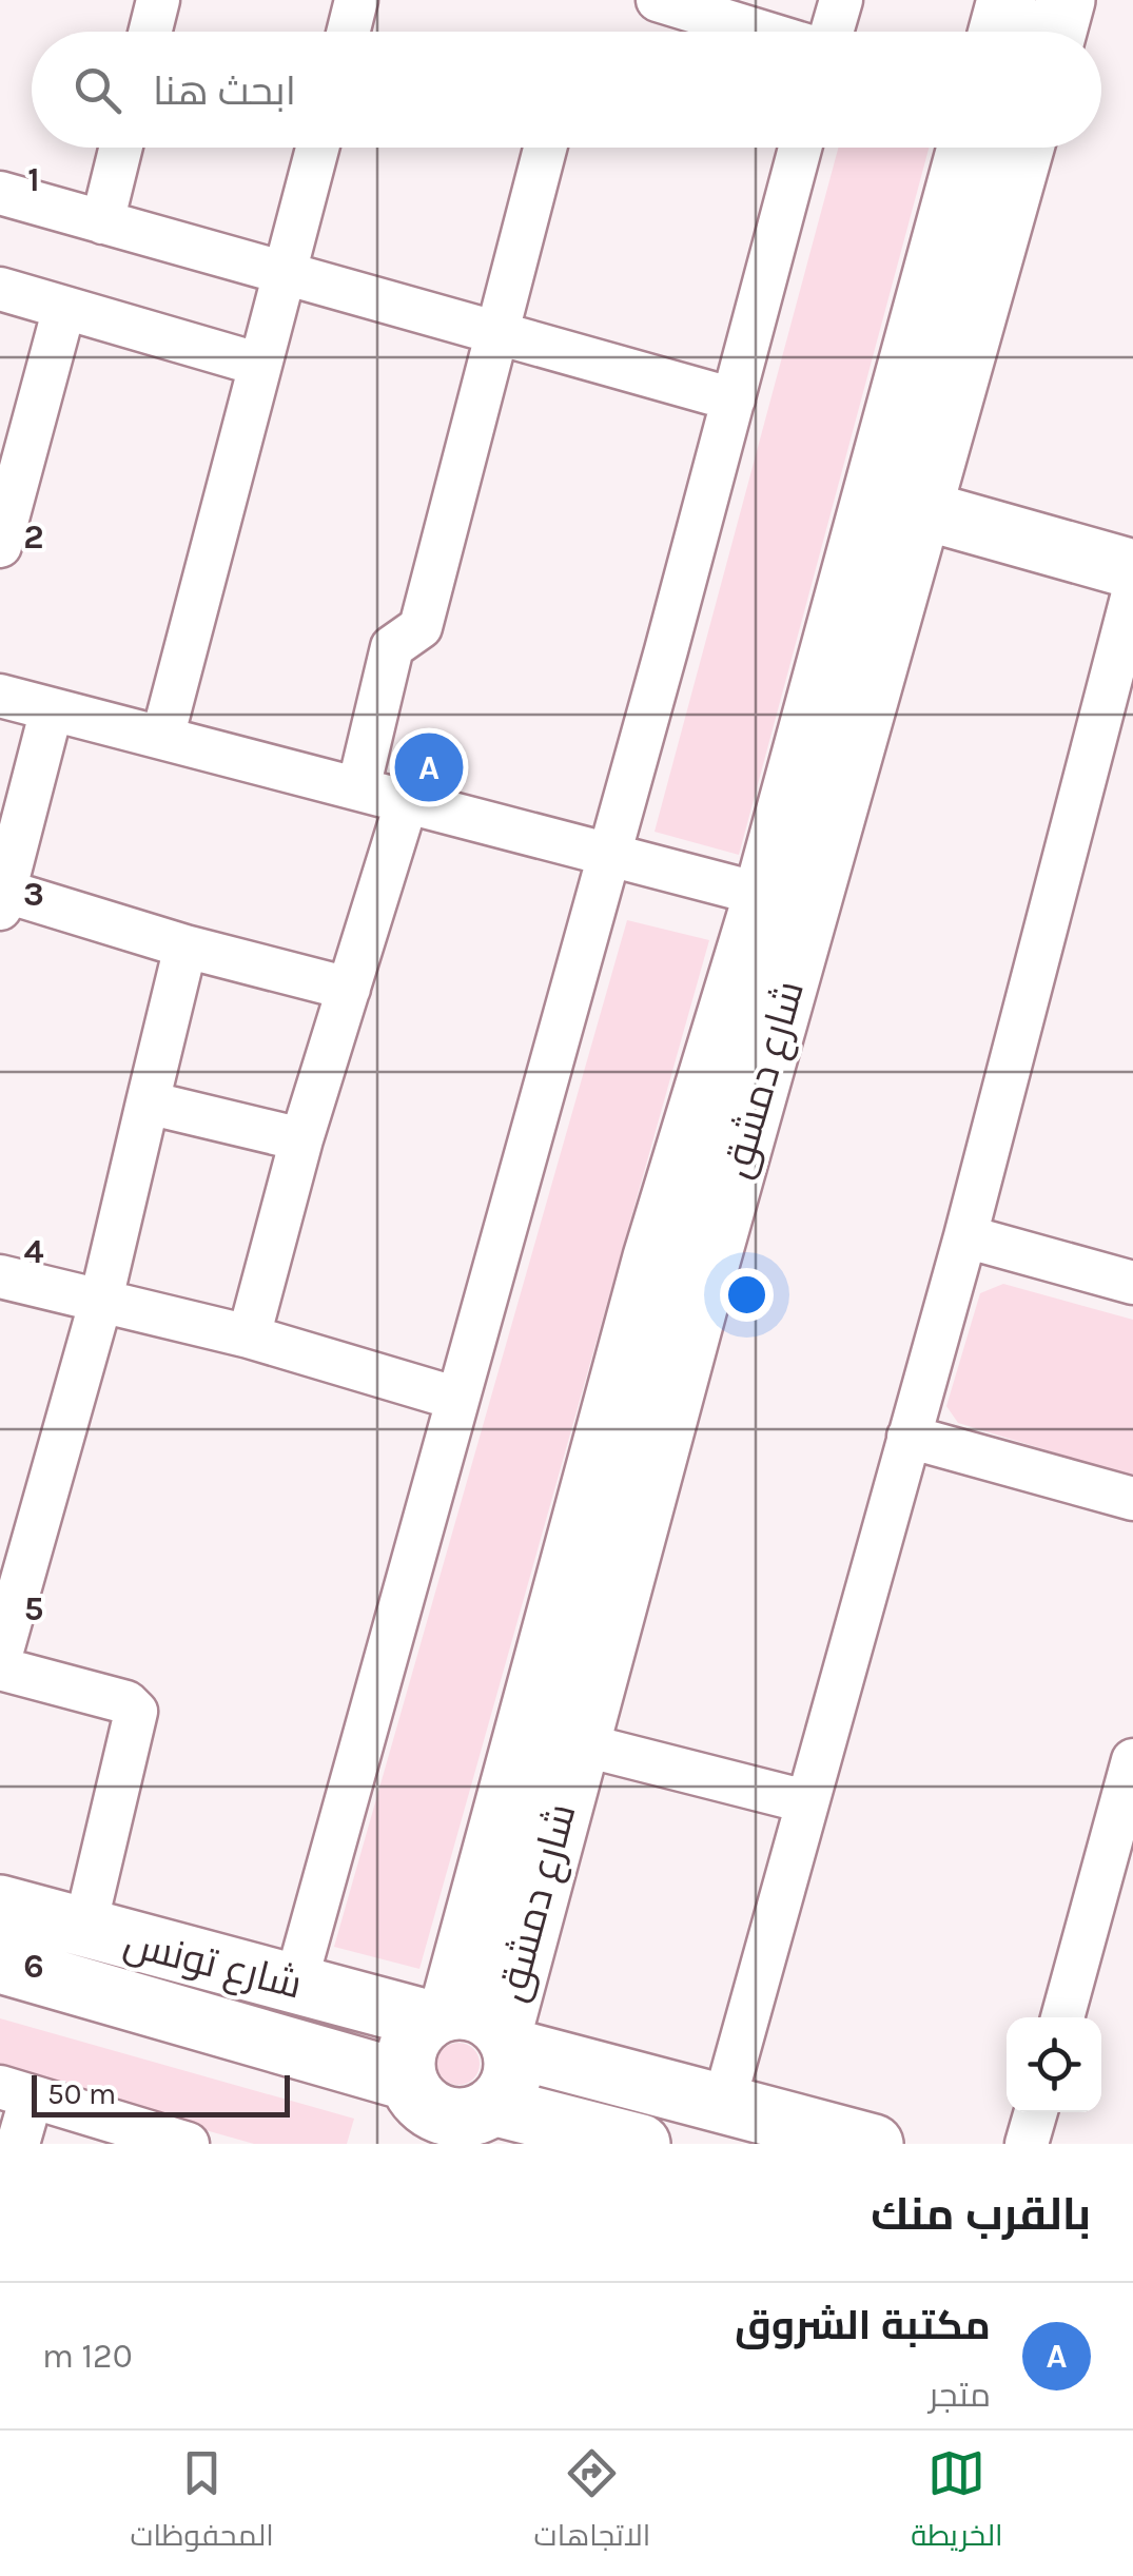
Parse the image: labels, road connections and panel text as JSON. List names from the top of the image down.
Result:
{
  "streets": {
    "main road": ["شارع دمشق", "شارع تونس"]
  },
  "crossings": [
    ["شارع دمشق", "شارع تونس"]
  ],
  "scale_bar": "50 m",
  "page": {
    "search": "ابحث هنا",
    "pins": "A",
    "scale": "50 m",
    "heading": "بالقرب منك",
    "list": [
      {
        "mark": "A",
        "name": "مكتبة الشروق",
        "note": "متجر",
        "value": "120 m"
      }
    ],
    "nav": ["الخريطة", "الاتجاهات", "المحفوظات"]
  },
  "grid": {
    "rows": [
      "1",
      "2",
      "3",
      "4",
      "5",
      "6"
    ]
  }
}
